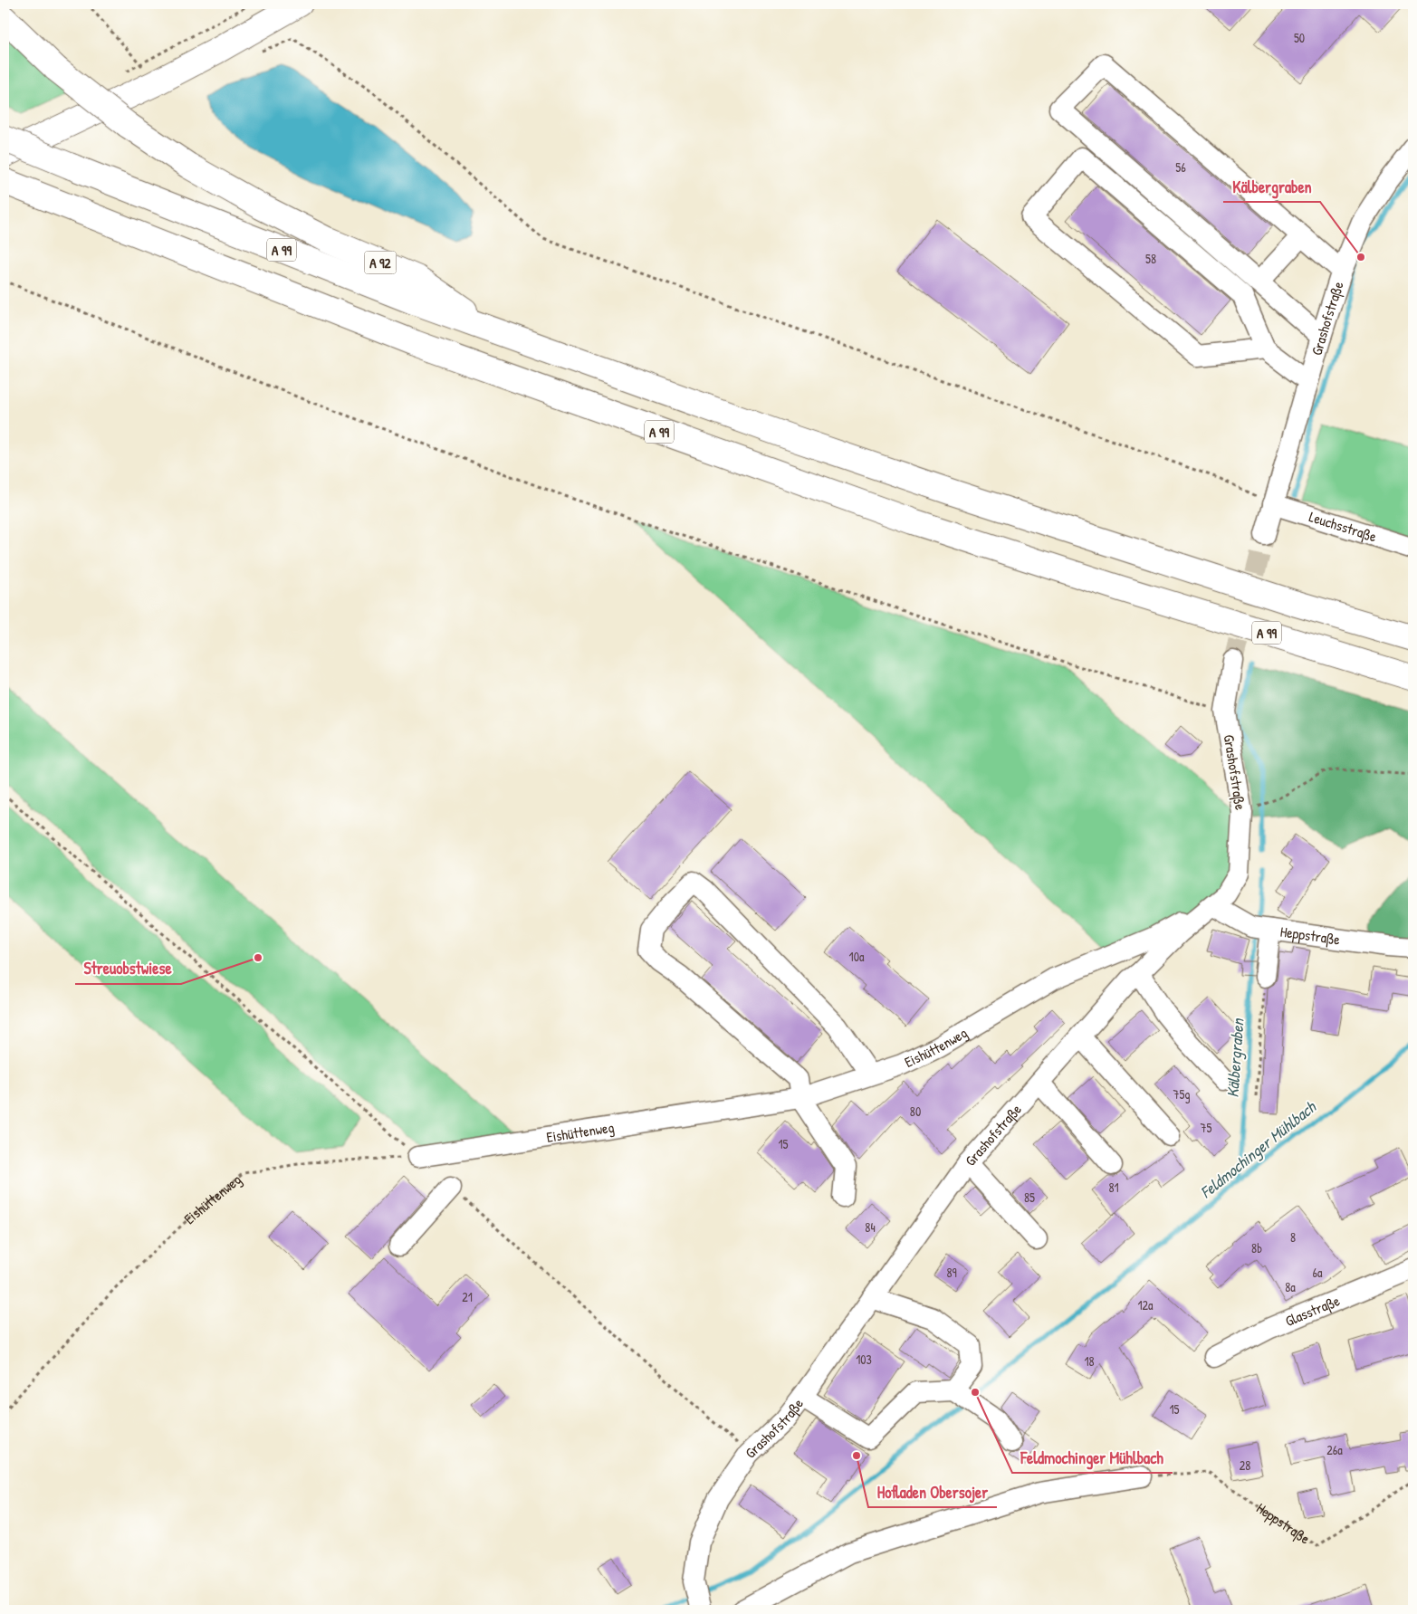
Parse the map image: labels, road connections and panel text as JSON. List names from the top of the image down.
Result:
{
  "streets": {
    "main road": ["A 99", "A 92"],
    "street": [
      "Grashofstraße",
      "Leuchsstraße",
      "Heppstraße",
      "Eishüttenweg",
      "Glasstraße"
    ]
  },
  "crossings": [
    ["A 99", "A 92"],
    ["Grashofstraße", "Leuchsstraße"],
    ["Grashofstraße", "Heppstraße"],
    ["Grashofstraße", "Eishüttenweg"],
    ["Heppstraße", "Eishüttenweg"]
  ],
  "water": ["Kälbergraben", "Feldmochinger Mühlbach"],
  "places": [
    "Kälbergraben",
    "Streuobstwiese",
    "Feldmochinger Mühlbach",
    "Hofladen Obersojer"
  ],
  "house_numbers": [
    "50",
    "56",
    "58",
    "10a",
    "75g",
    "80",
    "75",
    "15",
    "81",
    "85",
    "84",
    "8",
    "8b",
    "89",
    "6a",
    "8a",
    "21",
    "12a",
    "103",
    "18",
    "15",
    "26a",
    "28"
  ]
}
